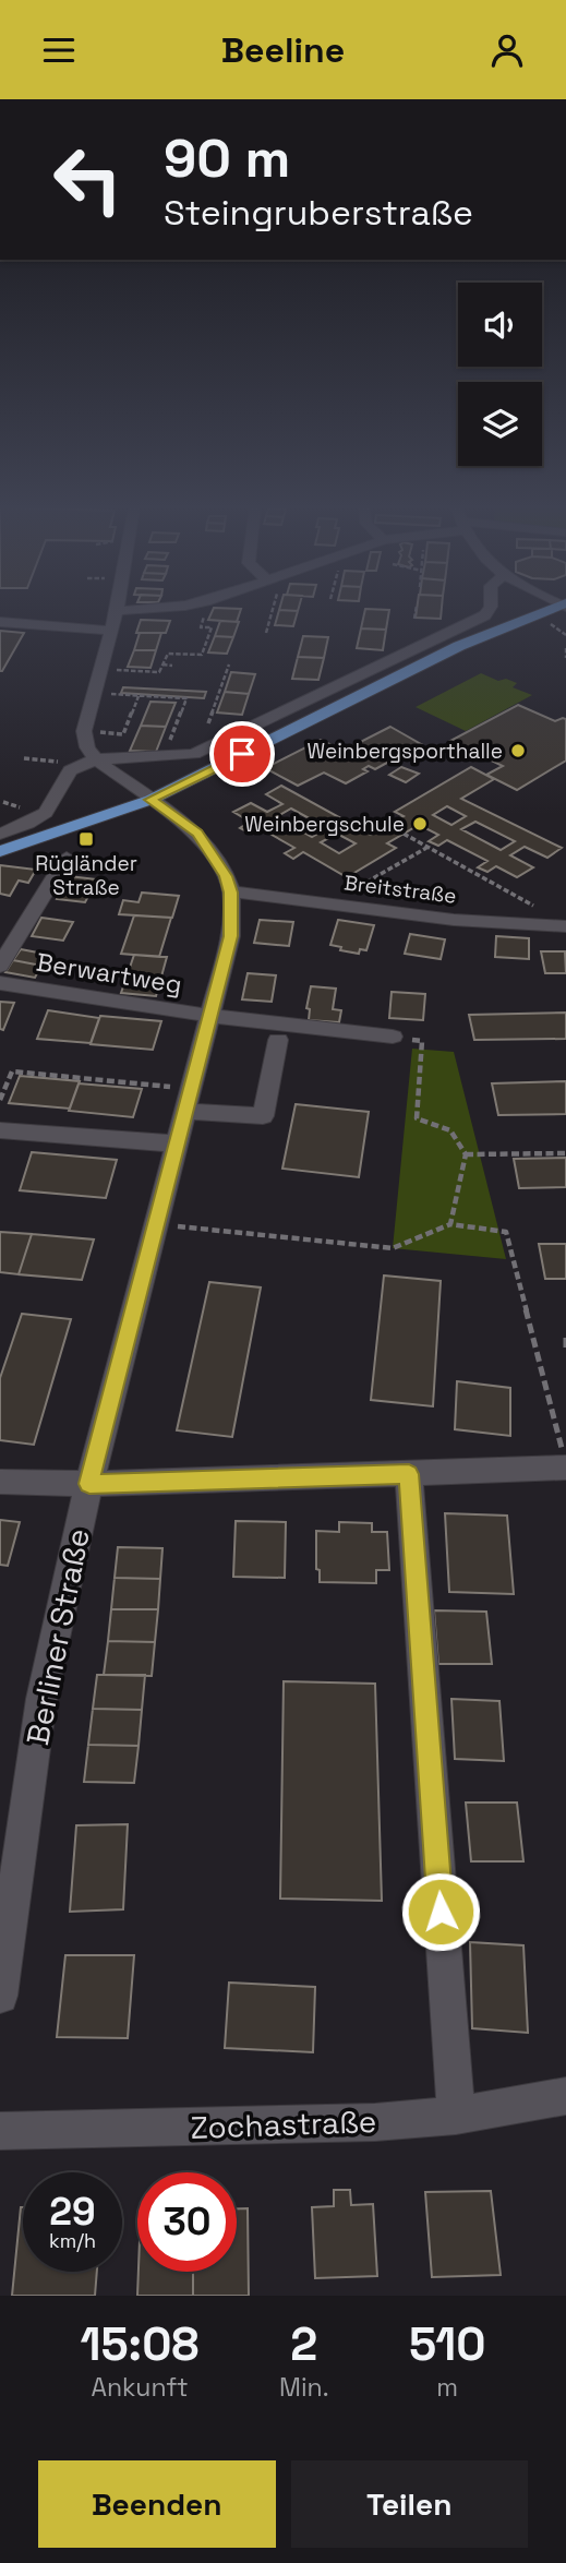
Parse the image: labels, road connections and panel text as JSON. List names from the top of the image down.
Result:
{
  "streets": {
    "street": [
      "Breitstraße",
      "Berwartweg",
      "Berliner Straße",
      "Zochastraße"
    ]
  },
  "crossings": [
    ["Breitstraße", "Berliner Straße"],
    ["Berwartweg", "Berliner Straße"]
  ],
  "places": {
    "other": ["Weinbergsporthalle", "Weinbergschule"],
    "transit": ["Rügländer Straße"]
  },
  "page": {
    "header": "Beeline",
    "turn": ["90 m", "Steingruberstraße"],
    "speed": "29 km/h",
    "limit": "30",
    "eta": [
      "15:08",
      "Ankunft",
      "2",
      "Min.",
      "510",
      "m"
    ],
    "buttons": ["Beenden", "Teilen"]
  }
}
